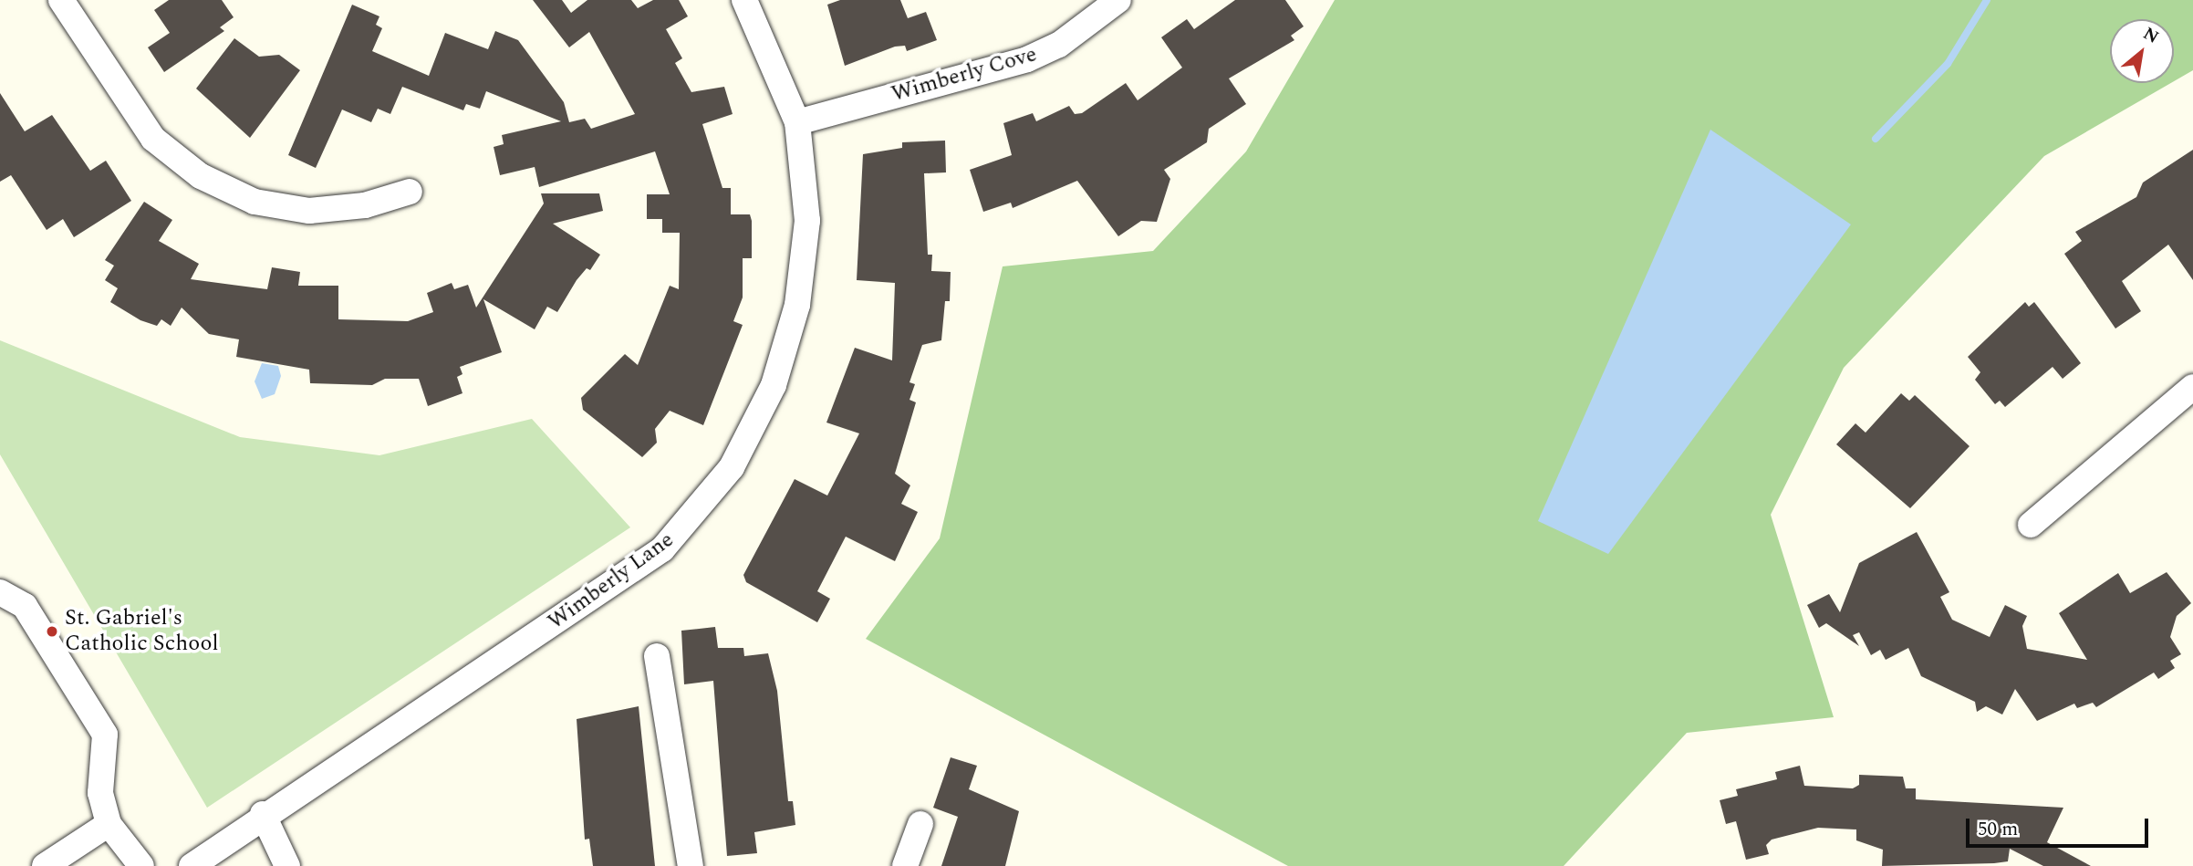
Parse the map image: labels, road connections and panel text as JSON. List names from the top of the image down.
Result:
{
  "streets": {
    "street": ["Wimberly Cove", "Wimberly Lane"]
  },
  "crossings": [
    ["Wimberly Cove", "Wimberly Lane"]
  ],
  "places": ["St. Gabriel's Catholic School"],
  "scale_bar": "50 m",
  "north": "top right"
}
